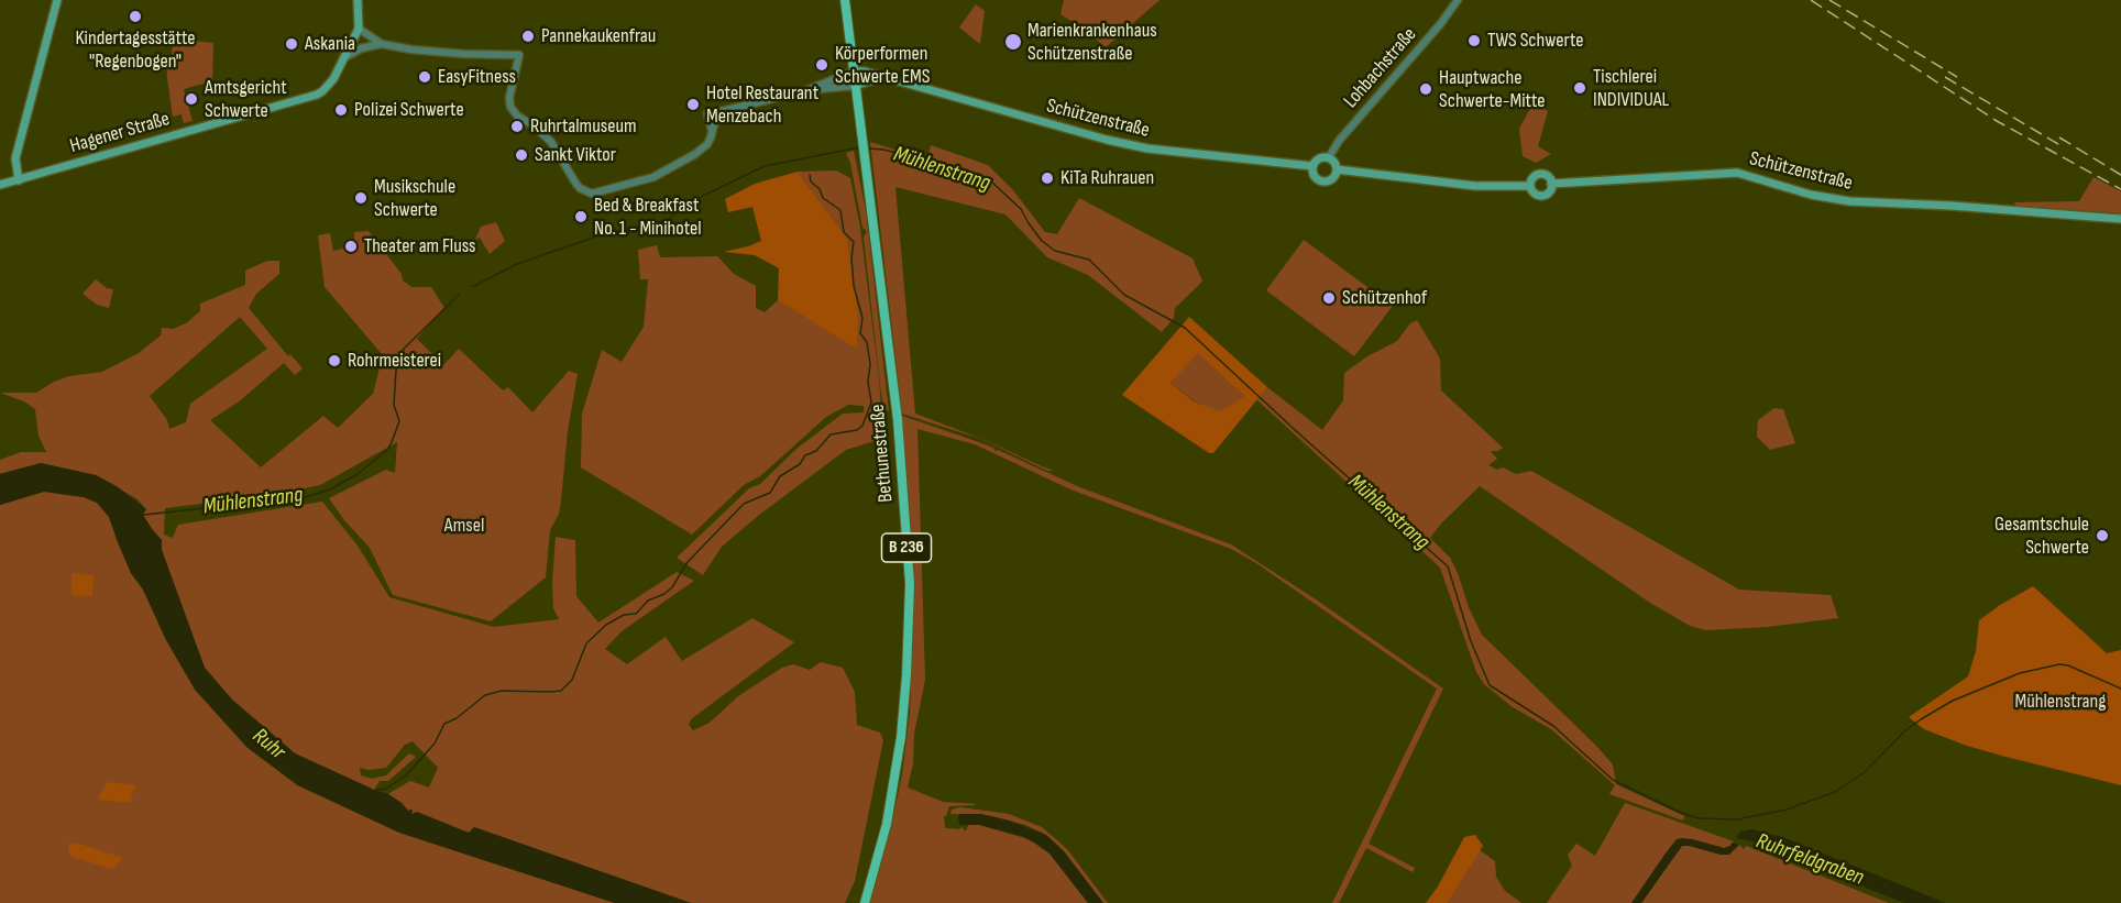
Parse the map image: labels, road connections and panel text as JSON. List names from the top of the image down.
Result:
{
  "streets": {
    "main road": [
      "Schützenstraße",
      "Hagener Straße",
      "Bethunestraße",
      "B 236"
    ],
    "street": ["Lohbachstraße"]
  },
  "crossings": [
    ["Lohbachstraße", "Schützenstraße"],
    ["Schützenstraße", "Bethunestraße"]
  ],
  "water": ["Mühlenstrang", "Ruhr", "Ruhrfeldgraben"],
  "parks": ["Amsel", "Mühlenstrang"],
  "places": [
    "Kindertagesstätte \"Regenbogen\"",
    "Pannekaukenfrau",
    "TWS Schwerte",
    "Marienkrankenhaus Schützenstraße",
    "Askania",
    "Körperformen Schwerte EMS",
    "EasyFitness",
    "Tischlerei INDIVIDUAL",
    "Hauptwache Schwerte-Mitte",
    "Amtsgericht Schwerte",
    "Hotel Restaurant Menzebach",
    "Polizei Schwerte",
    "Ruhrtalmuseum",
    "Sankt Viktor",
    "KiTa Ruhrauen",
    "Musikschule Schwerte",
    "Bed & Breakfast No. 1 - Minihotel",
    "Theater am Fluss",
    "Schützenhof",
    "Rohrmeisterei",
    "Gesamtschule Schwerte"
  ]
}
